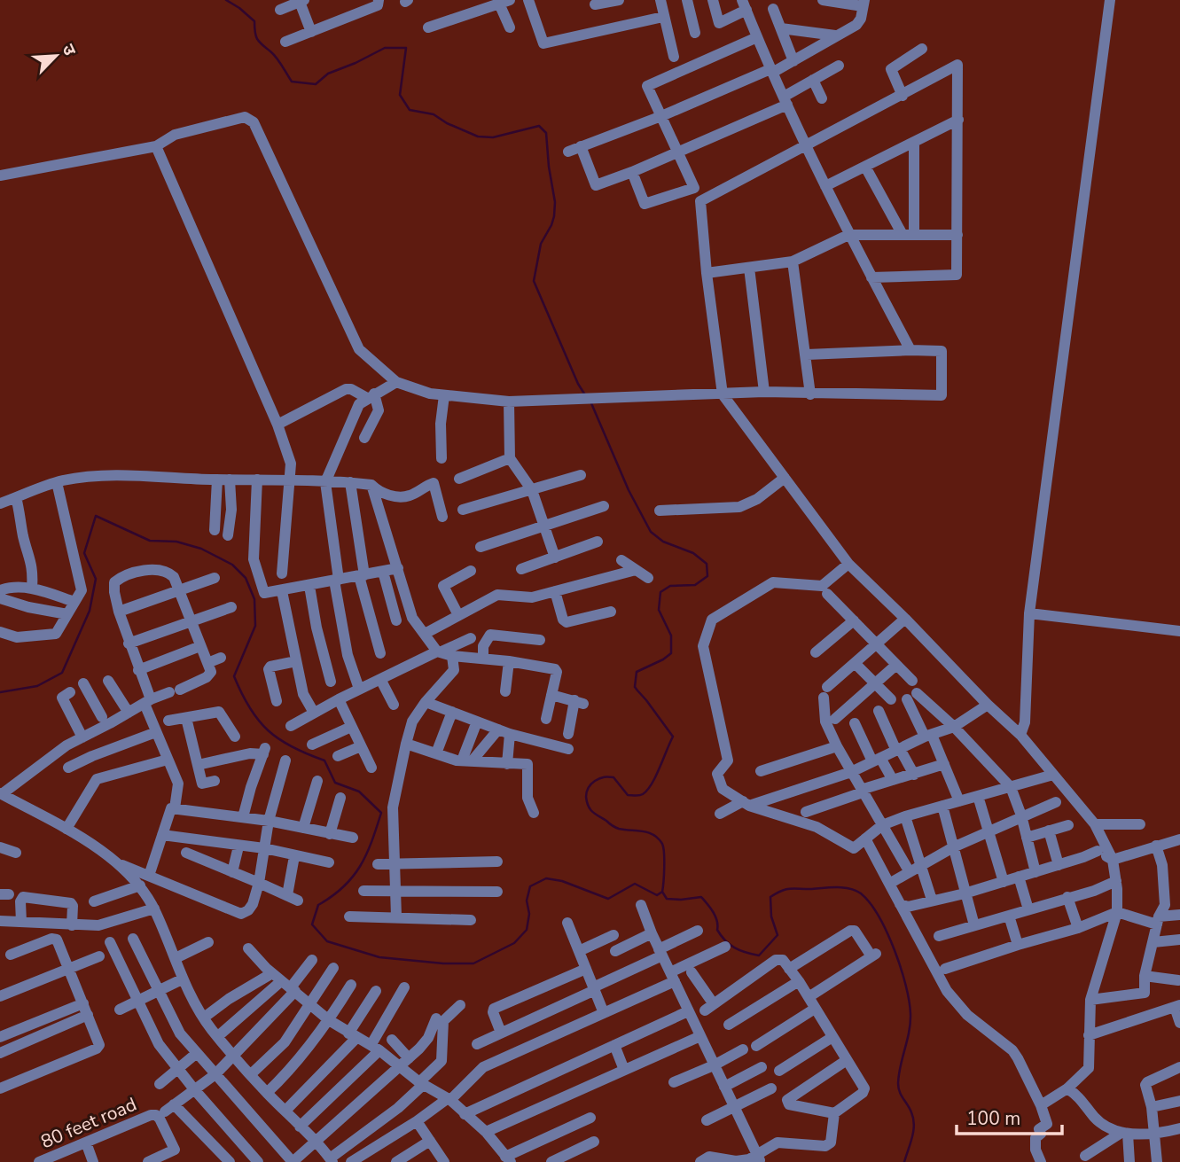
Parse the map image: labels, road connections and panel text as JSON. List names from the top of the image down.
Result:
{
  "streets": {
    "street": ["80 feet road"]
  },
  "scale_bar": "100 m",
  "north": "top right"
}
